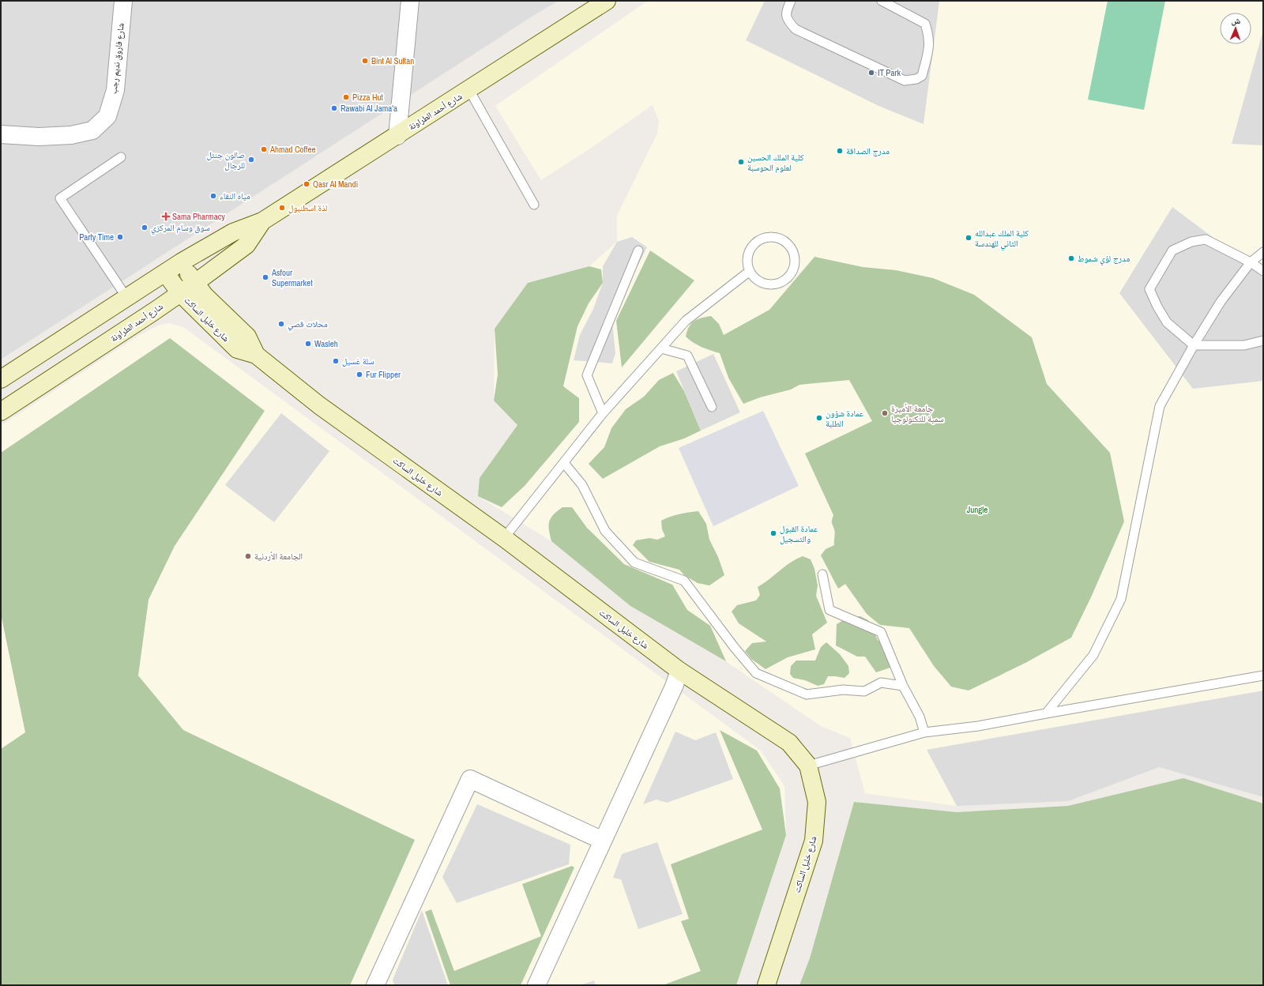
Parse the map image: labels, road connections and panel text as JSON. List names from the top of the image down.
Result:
{
  "streets": {
    "street": ["شارع فاروق نديم رجب", "شارع أحمد الطراونة", "شارع خليل الساكت"]
  },
  "crossings": [
    ["شارع أحمد الطراونة", "شارع خليل الساكت"]
  ],
  "parks": ["Jungle"],
  "places": {
    "other": [
      "Bint Al Sultan",
      "IT Park",
      "Pizza Hut",
      "Rawabi Al Jama'a",
      "Ahmad Coffee",
      "مدرج الصداقة",
      "صالون جنتل للرجال",
      "كلية الملك الحسين لعلوم الحوسبة",
      "Qasr Al Mandi",
      "مياه النقاء",
      "لذة اسطنبول",
      "سوق وسام المركزي",
      "Party Time",
      "كلية الملك عبدالله الثاني للهندسة",
      "مدرج لؤي شموط",
      "Asfour Supermarket",
      "محلات قصي",
      "Wasleh",
      "سلة غسيل",
      "Fur Flipper",
      "جامعة الأميرة سمية للتكنولوجيا",
      "عمادة شؤون الطلبة",
      "عمادة القبول والتسجيل",
      "الجامعة الأردنية"
    ],
    "health": ["Sama Pharmacy"]
  },
  "north": "top"
}
